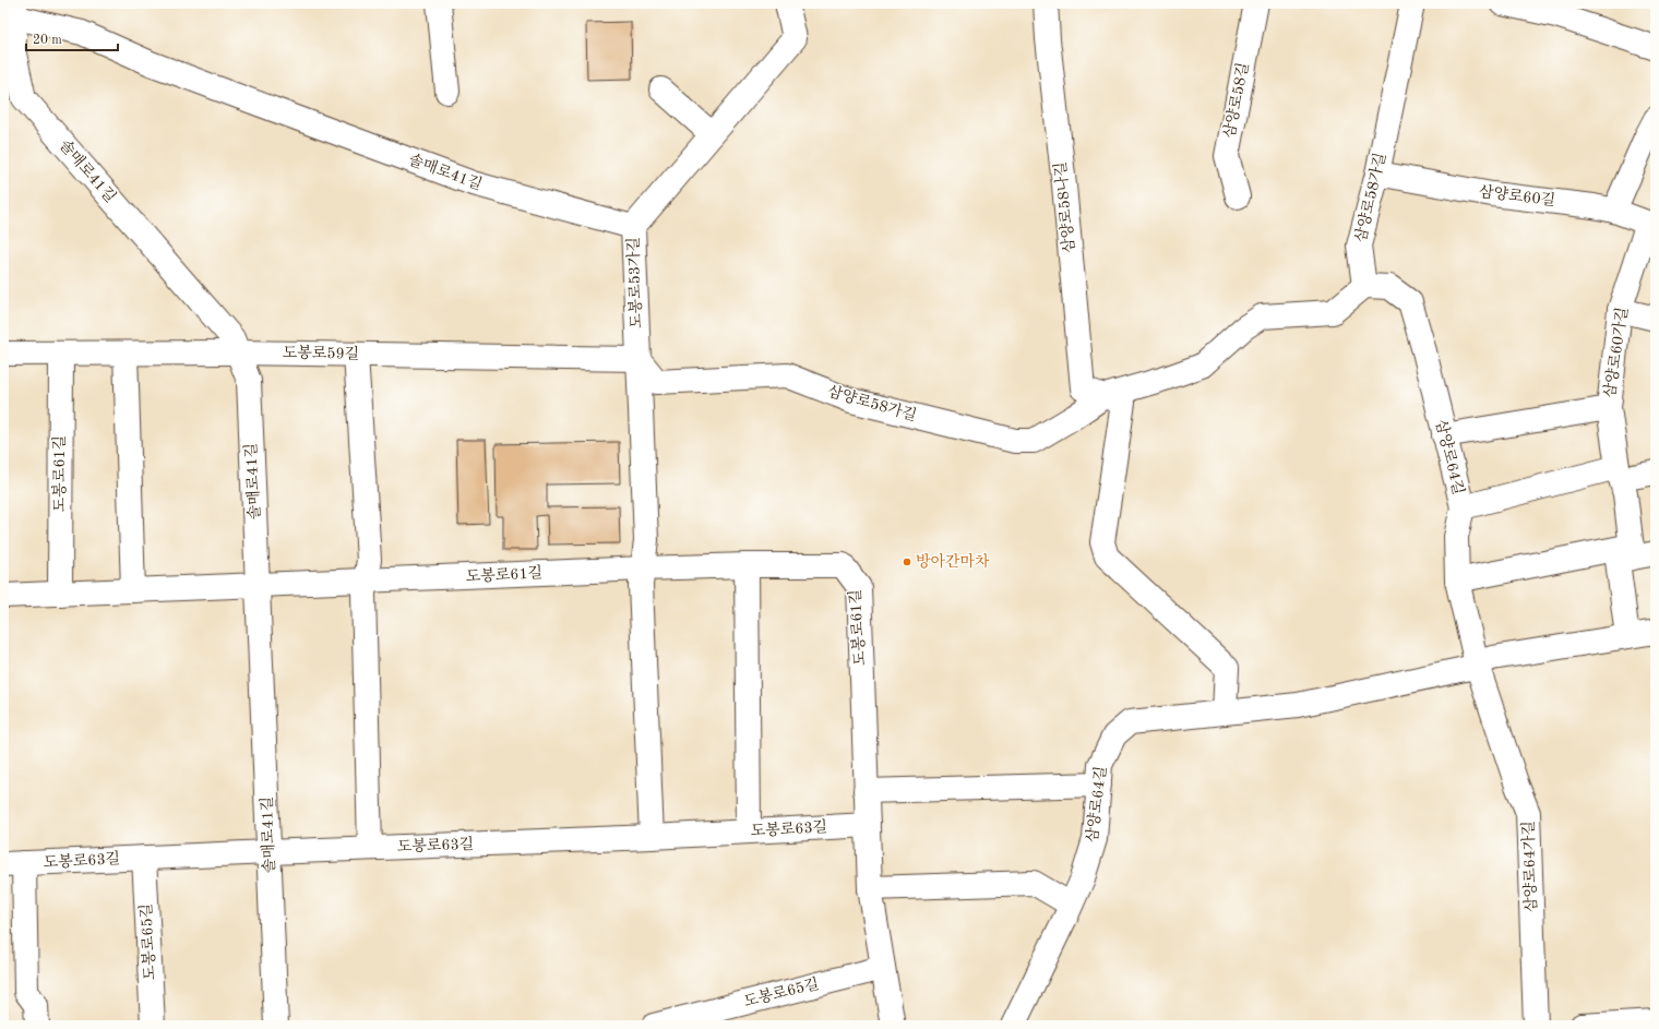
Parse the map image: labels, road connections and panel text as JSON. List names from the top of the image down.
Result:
{
  "streets": {
    "street": [
      "삼양로58길",
      "솔매로41길",
      "삼양로60길",
      "삼양로58가길",
      "삼양로58나길",
      "도봉로53가길",
      "삼양로60가길",
      "도봉로59길",
      "삼양로64길",
      "도봉로61길",
      "도봉로63길",
      "삼양로64가길",
      "도봉로65길"
    ]
  },
  "crossings": [
    ["솔매로41길", "도봉로53가길"],
    ["솔매로41길", "도봉로59길"],
    ["솔매로41길", "도봉로61길"],
    ["솔매로41길", "도봉로63길"],
    ["삼양로60길", "삼양로58가길"],
    ["삼양로60길", "삼양로60가길"],
    ["삼양로58가길", "삼양로58나길"],
    ["삼양로58가길", "도봉로53가길"],
    ["삼양로58가길", "도봉로59길"],
    ["삼양로58가길", "삼양로64길"],
    ["도봉로53가길", "도봉로59길"],
    ["도봉로53가길", "도봉로61길"],
    ["삼양로60가길", "삼양로64길"],
    ["도봉로59길", "도봉로61길"],
    ["삼양로64길", "삼양로64가길"],
    ["도봉로61길", "도봉로63길"],
    ["도봉로61길", "도봉로65길"],
    ["도봉로63길", "도봉로65길"]
  ],
  "places": ["방아간마차"],
  "scale_bar": "20 m"
}
